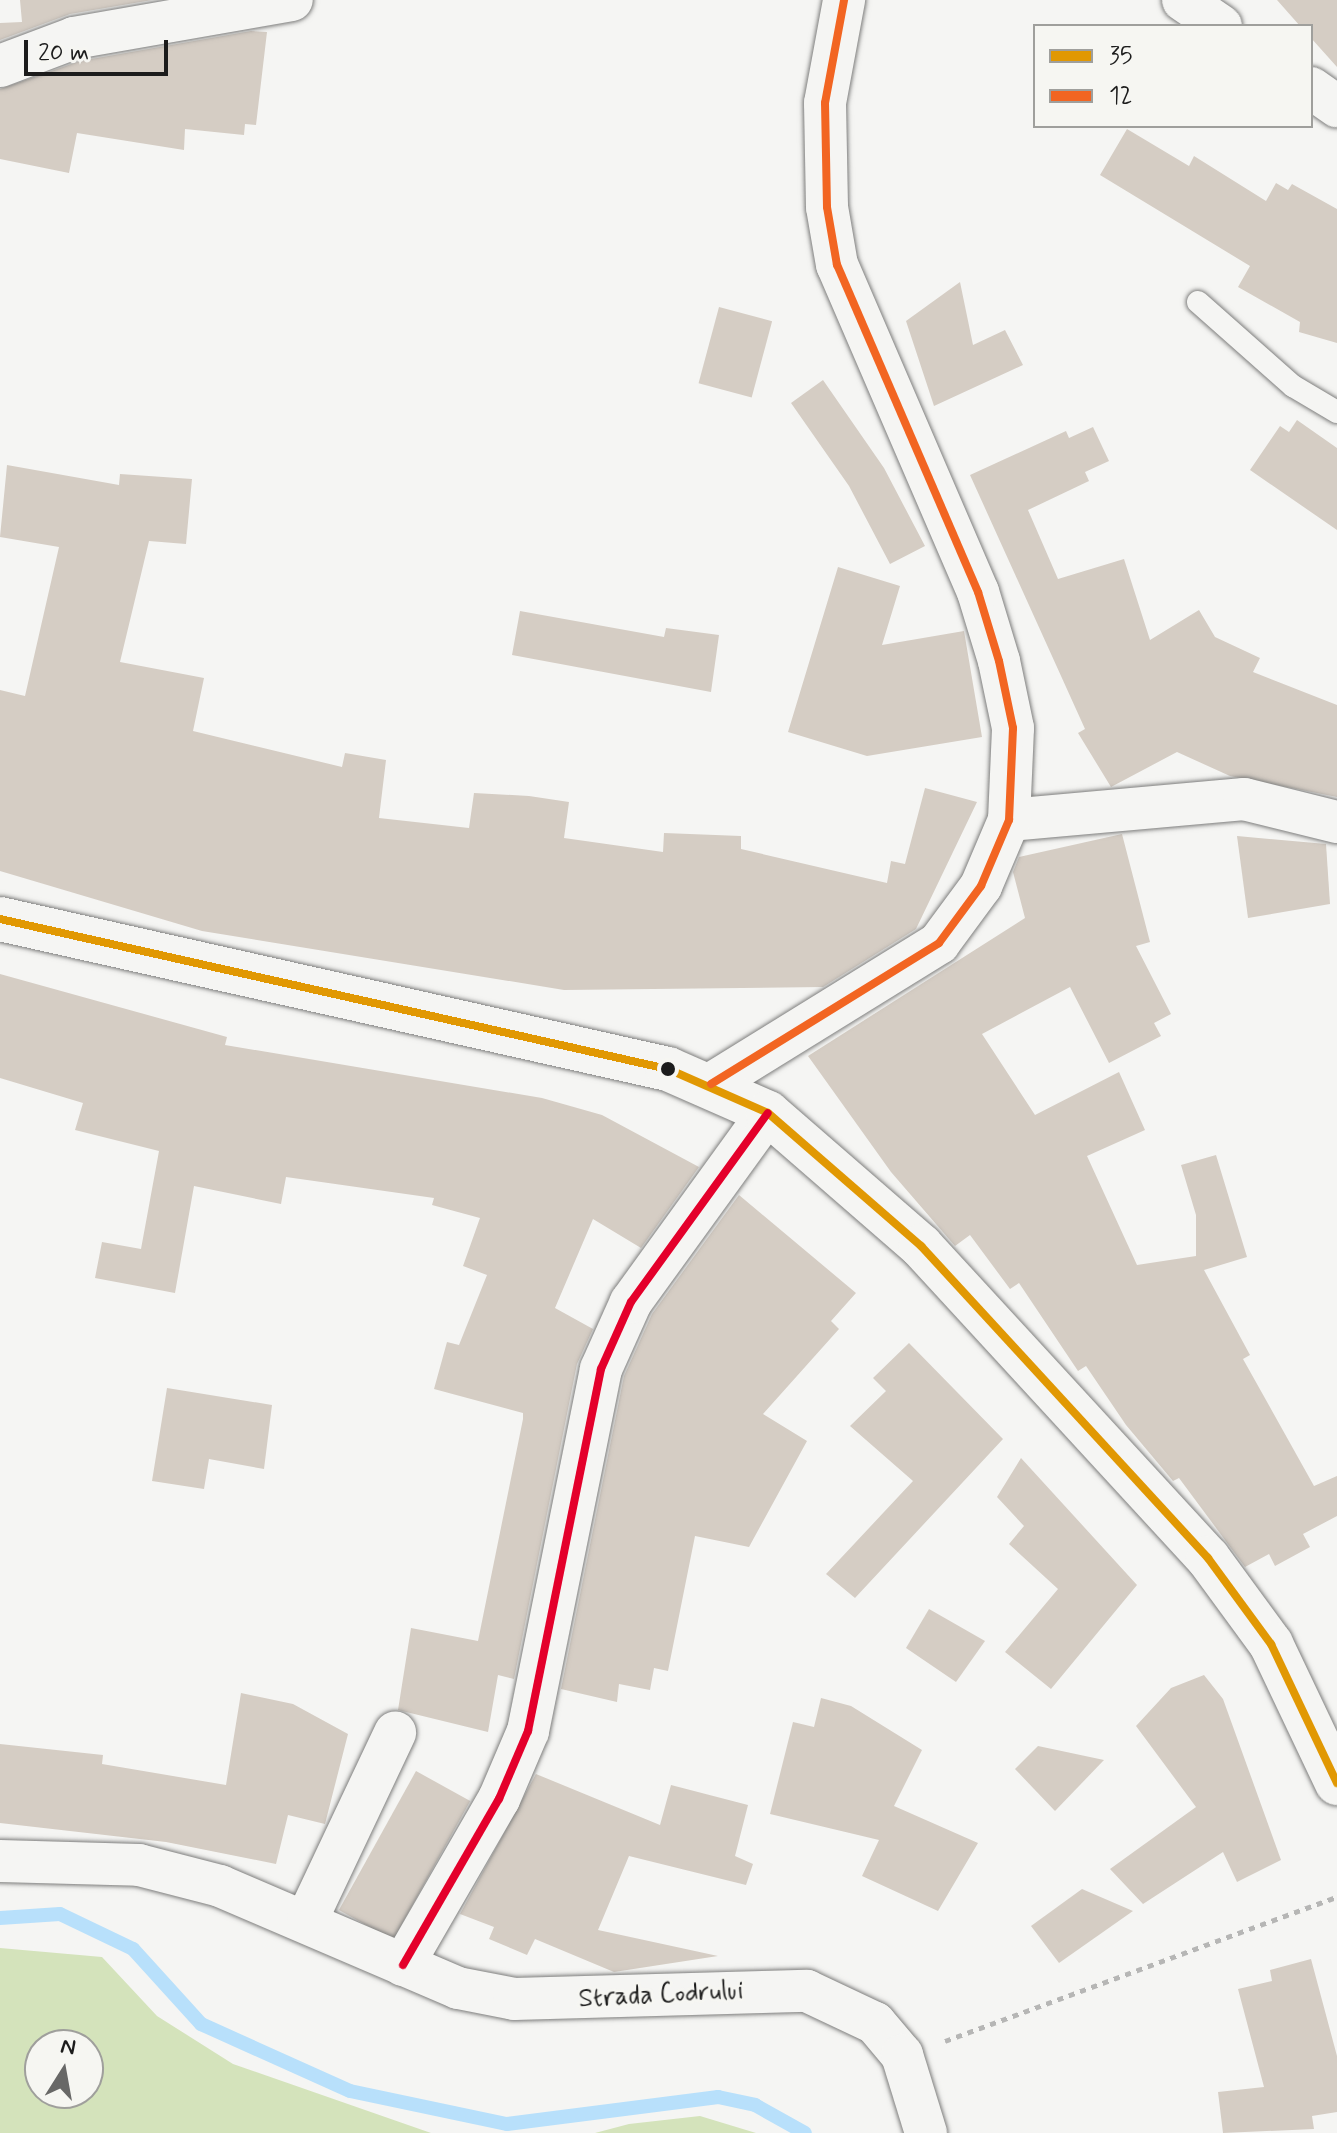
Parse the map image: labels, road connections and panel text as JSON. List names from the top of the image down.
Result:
{
  "streets": {
    "street": ["Strada Codrului"]
  },
  "lines": ["transit line 12", "transit line 35"],
  "legend": ["35", "12"],
  "scale_bar": "20 m",
  "north": "top"
}
